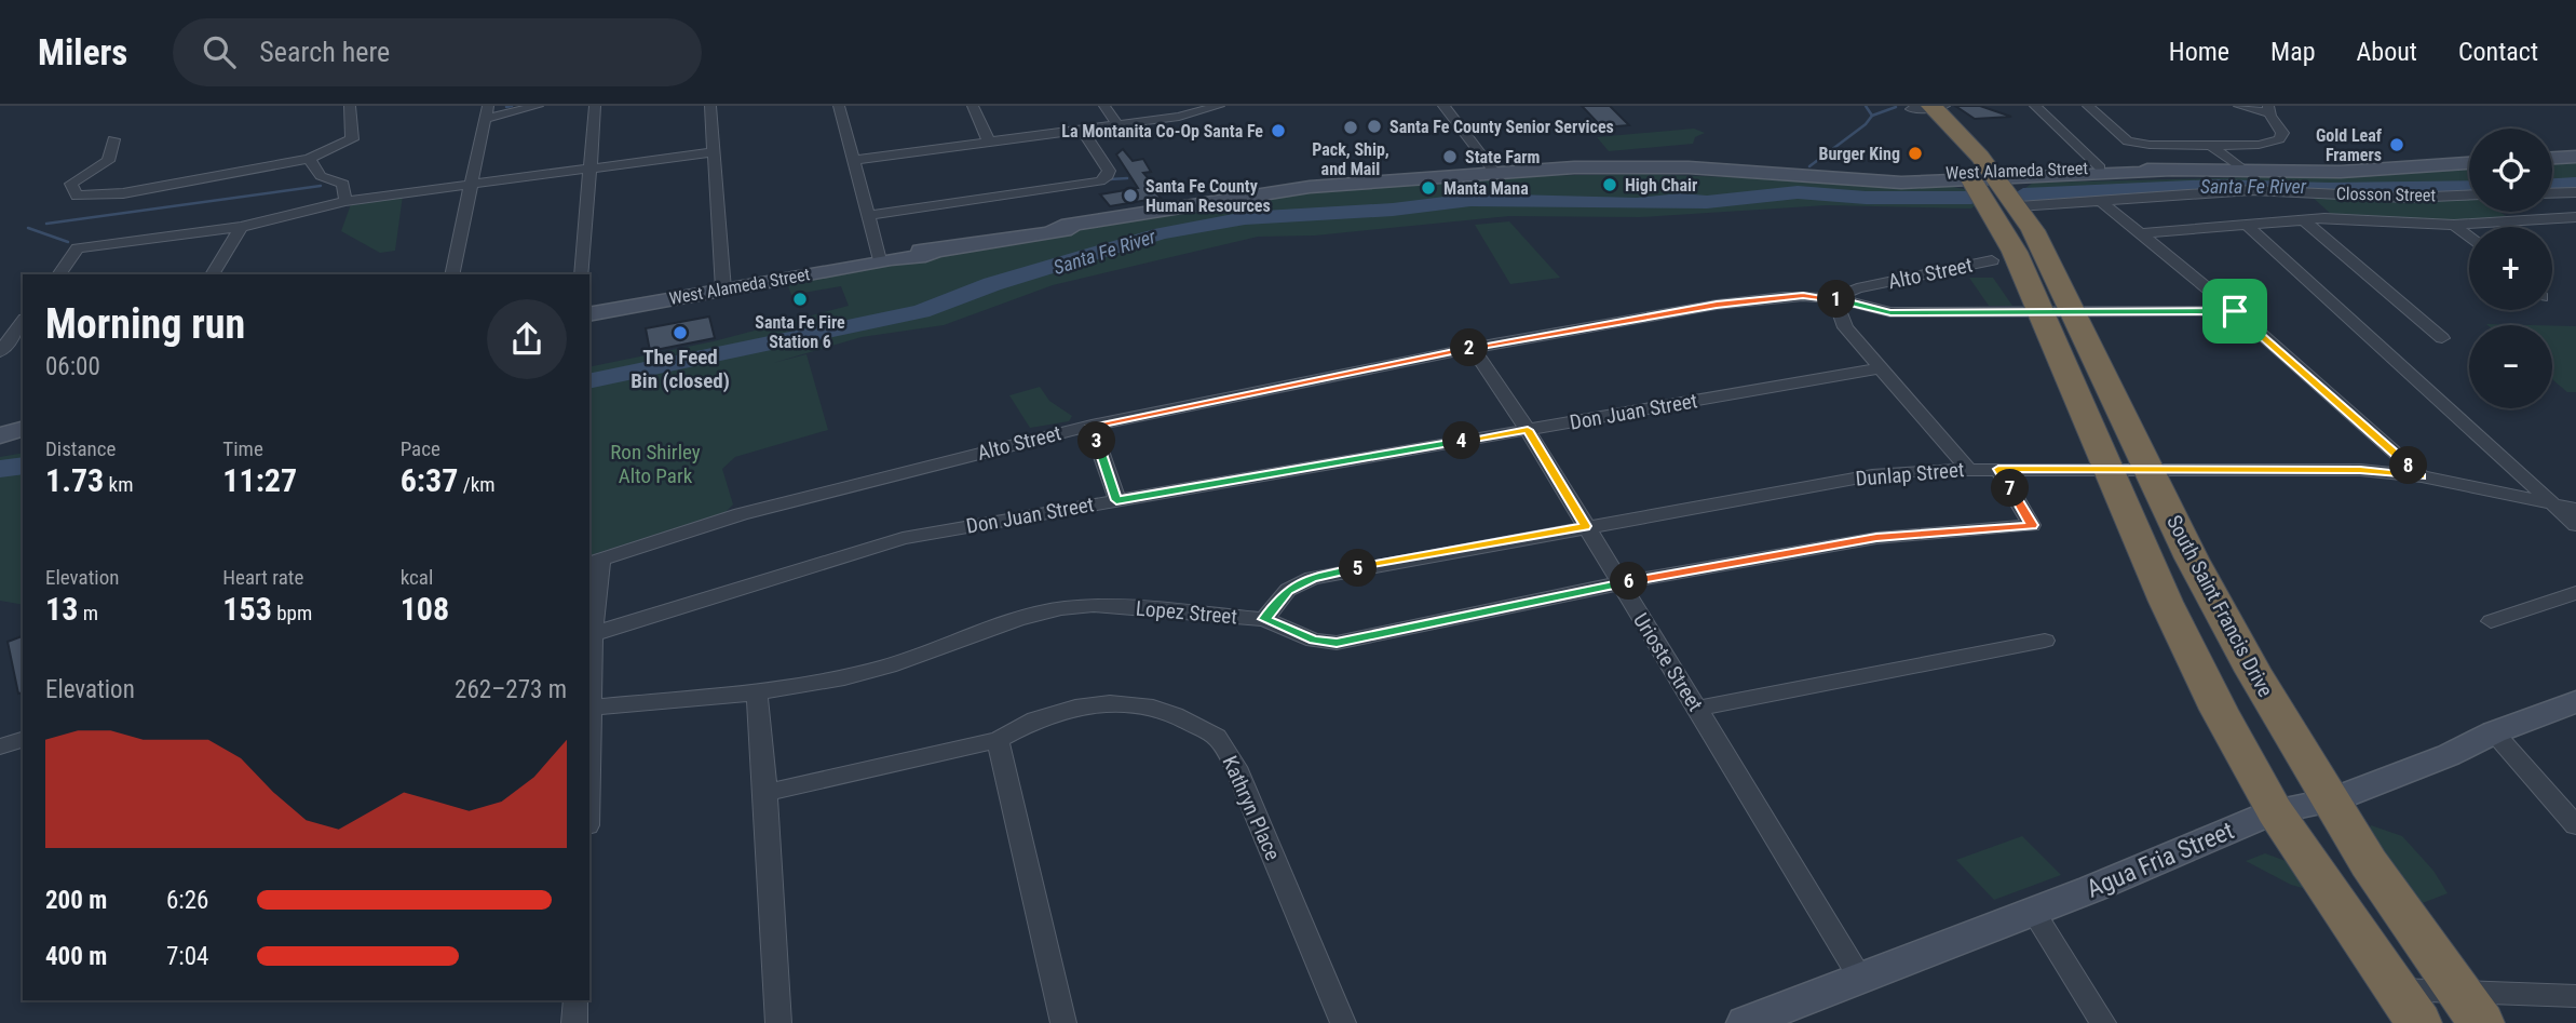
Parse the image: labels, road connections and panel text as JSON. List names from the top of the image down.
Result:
{
  "streets": {
    "highway": ["South Saint Francis Drive"],
    "street": [
      "West Alameda Street",
      "Closson Street",
      "Alto Street",
      "Don Juan Street",
      "Dunlap Street",
      "Lopez Street",
      "Urioste Street",
      "Kathryn Place",
      "Agua Fria Street"
    ]
  },
  "crossings": [
    ["West Alameda Street", "Closson Street"],
    ["West Alameda Street", "South Saint Francis Drive"],
    ["Closson Street", "South Saint Francis Drive"],
    ["Alto Street", "Urioste Street"],
    ["Don Juan Street", "Urioste Street"],
    ["Dunlap Street", "South Saint Francis Drive"],
    ["Dunlap Street", "Lopez Street"],
    ["Dunlap Street", "Urioste Street"],
    ["South Saint Francis Drive", "Agua Fria Street"],
    ["Lopez Street", "Urioste Street"],
    ["Urioste Street", "Agua Fria Street"]
  ],
  "water": ["Santa Fe River"],
  "parks": ["Ron Shirley Alto Park"],
  "places": [
    "Santa Fe County Senior Services",
    "Pack, Ship, and Mail",
    "La Montanita Co-Op Santa Fe",
    "Gold Leaf Framers",
    "Burger King",
    "State Farm",
    "High Chair",
    "Manta Mana",
    "Santa Fe County Human Resources",
    "Santa Fe Fire Station 6",
    "The Feed Bin (closed)"
  ],
  "page": {
    "header": "Milers",
    "search": "Search here",
    "nav": [
      "Home",
      "Map",
      "About",
      "Contact"
    ],
    "map_buttons": ["+", "−"],
    "heading": ["Morning run", "06:00"],
    "pins": [
      "1",
      "2",
      "3",
      "4",
      "8",
      "7",
      "5",
      "6"
    ],
    "stats": [
      ["Distance", "1.73 km"],
      ["Time", "11:27"],
      ["Pace", "6:37 /km"],
      ["Elevation", "13 m"],
      ["Heart rate", "153 bpm"],
      ["kcal", "108"]
    ],
    "chart": ["Elevation", "262–273 m"],
    "list": [
      {
        "name": "200 m",
        "note": "6:26"
      },
      {
        "name": "400 m",
        "note": "7:04"
      }
    ]
  }
}
